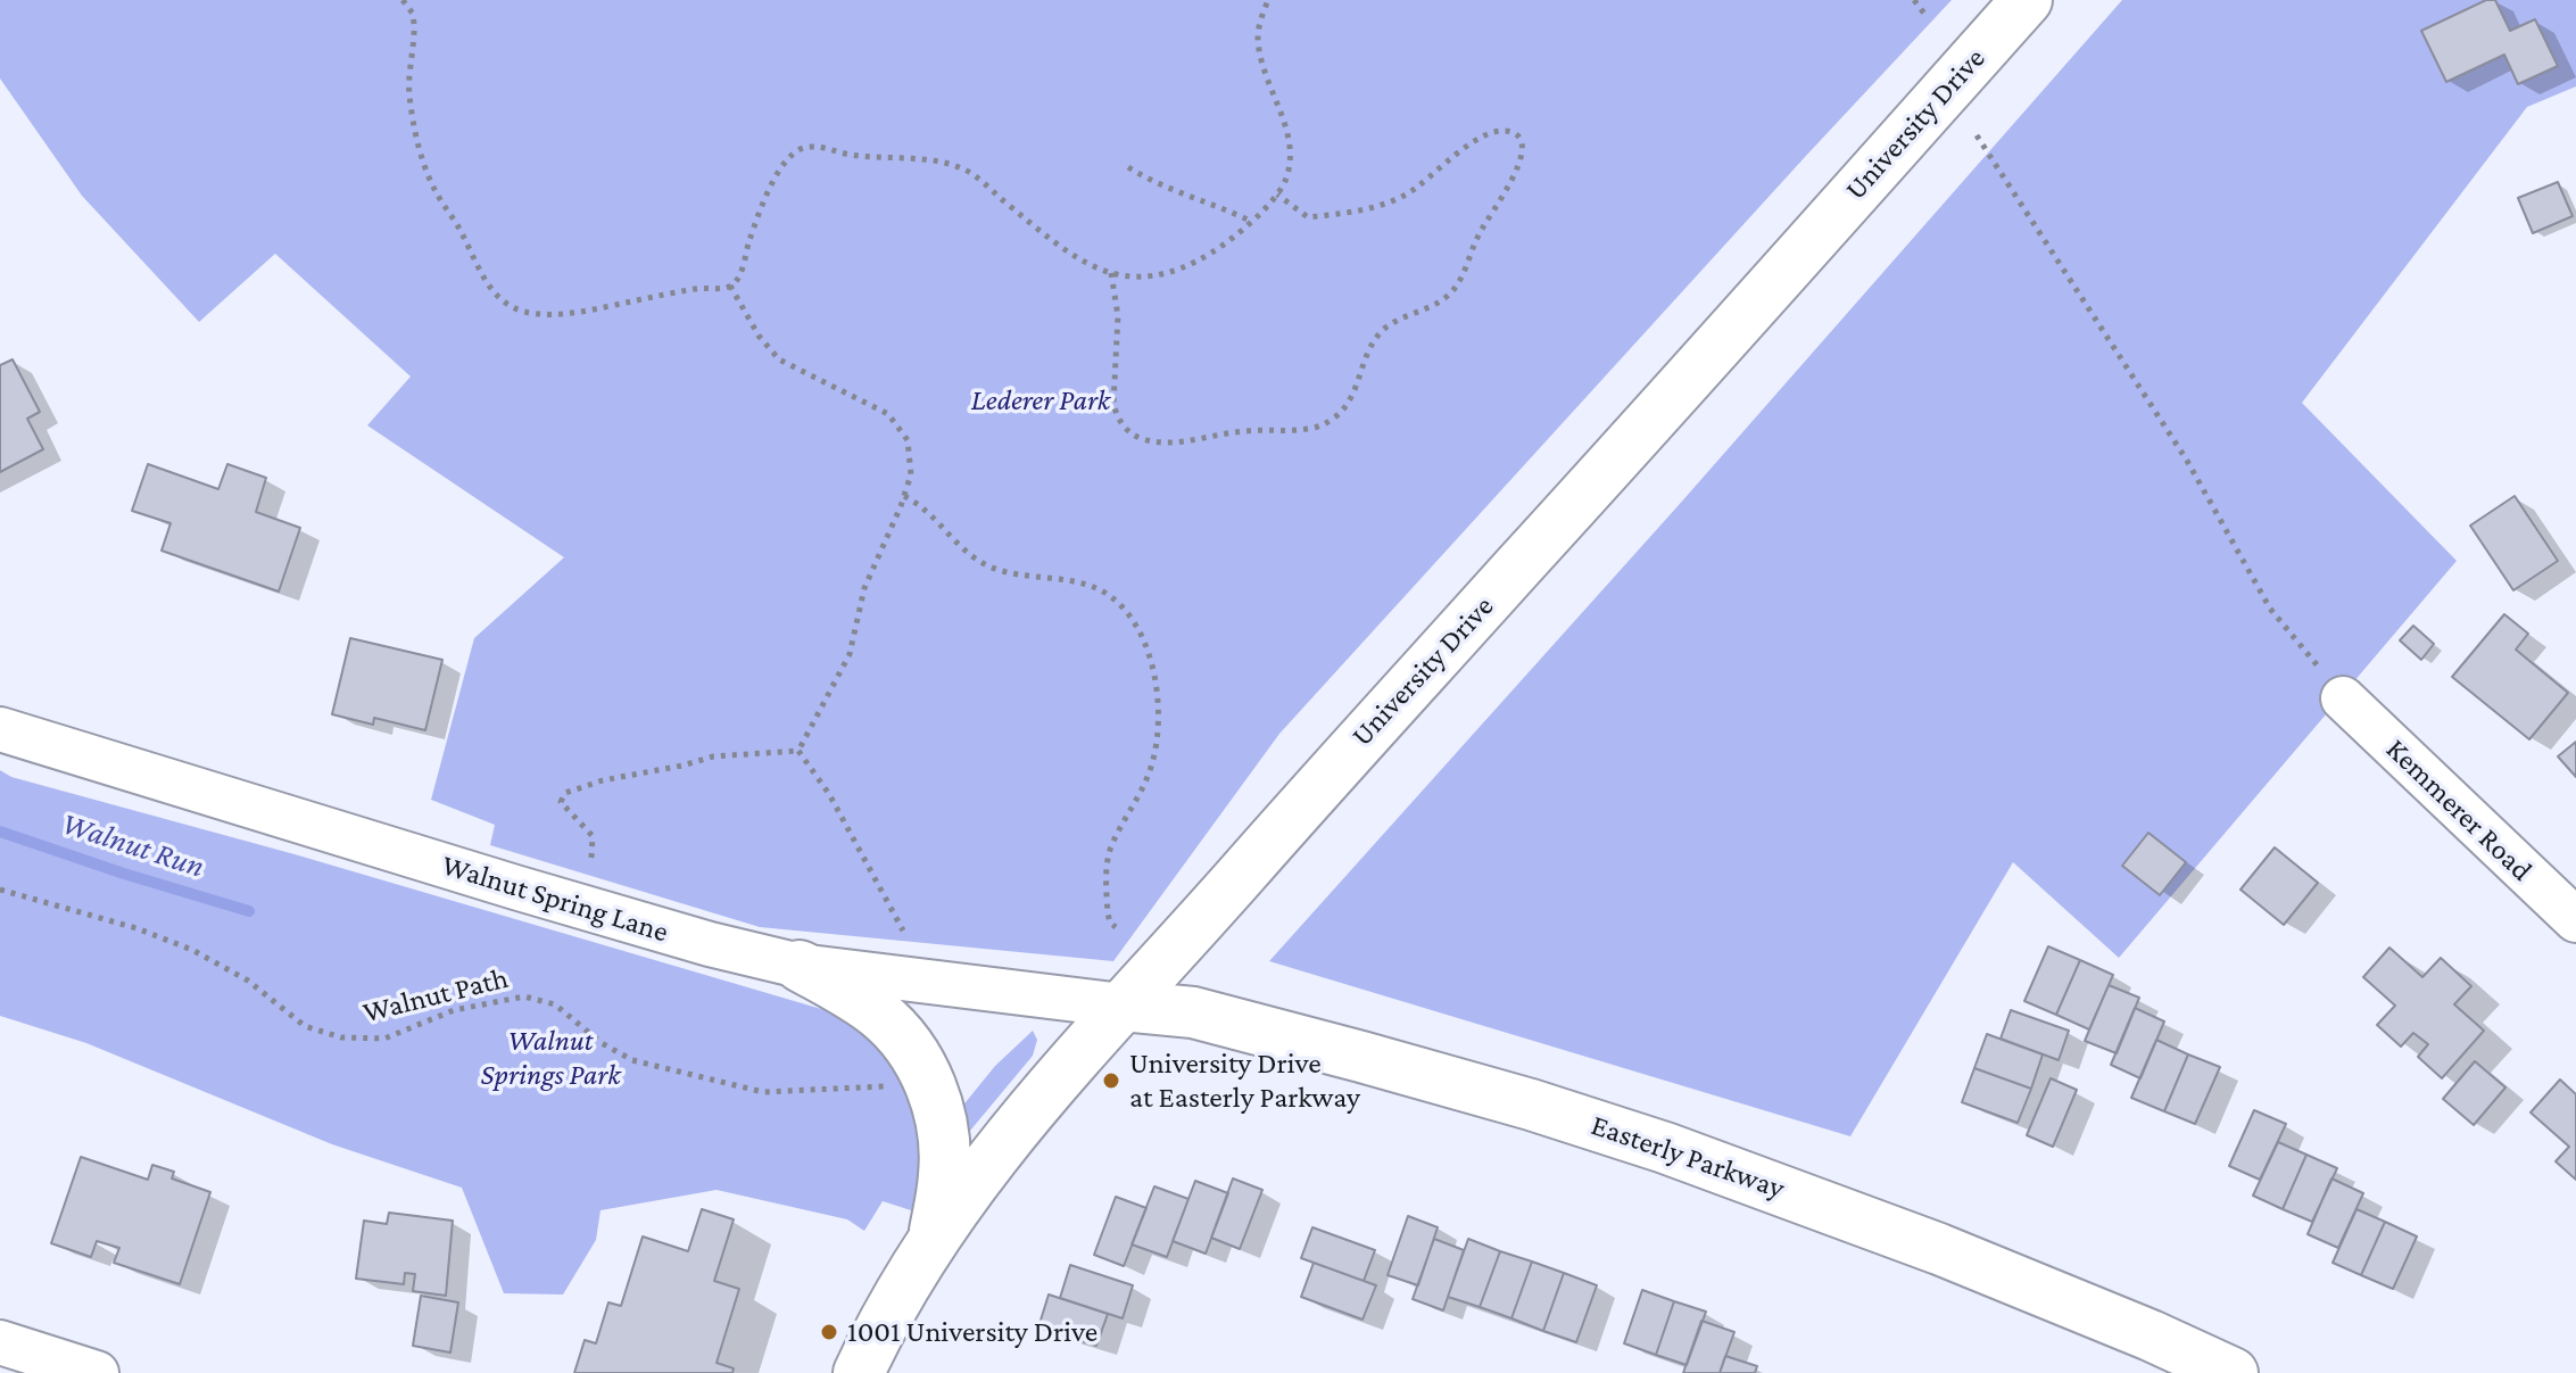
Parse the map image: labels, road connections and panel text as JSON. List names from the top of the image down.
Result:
{
  "streets": {
    "main road": ["University Drive", "Easterly Parkway"],
    "street": ["Kemmerer Road", "Walnut Spring Lane"],
    "path": ["Walnut Path"]
  },
  "crossings": [
    ["University Drive", "Walnut Spring Lane"],
    ["University Drive", "Easterly Parkway"],
    ["Walnut Spring Lane", "Easterly Parkway"]
  ],
  "water": ["Walnut Run"],
  "parks": ["Lederer Park", "Walnut Springs Park"],
  "places": ["University Drive at Easterly Parkway", "1001 University Drive"]
}
